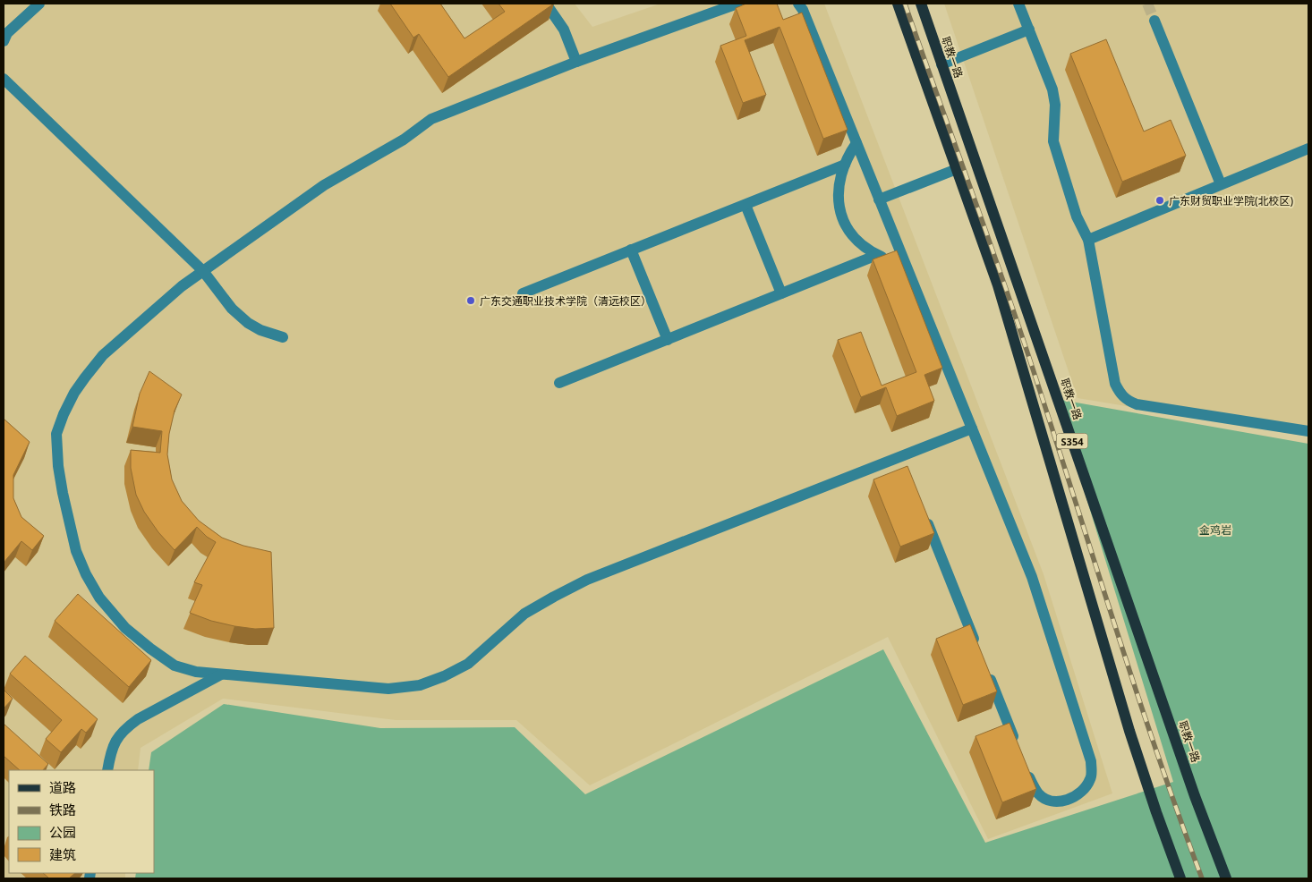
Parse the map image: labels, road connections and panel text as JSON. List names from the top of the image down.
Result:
{
  "streets": {
    "main road": ["职教一路", "S354"]
  },
  "parks": ["金鸡岩"],
  "places": ["广东财贸职业学院(北校区)", "广东交通职业技术学院（清远校区）"],
  "legend": [
    "道路",
    "铁路",
    "公园",
    "建筑"
  ]
}
